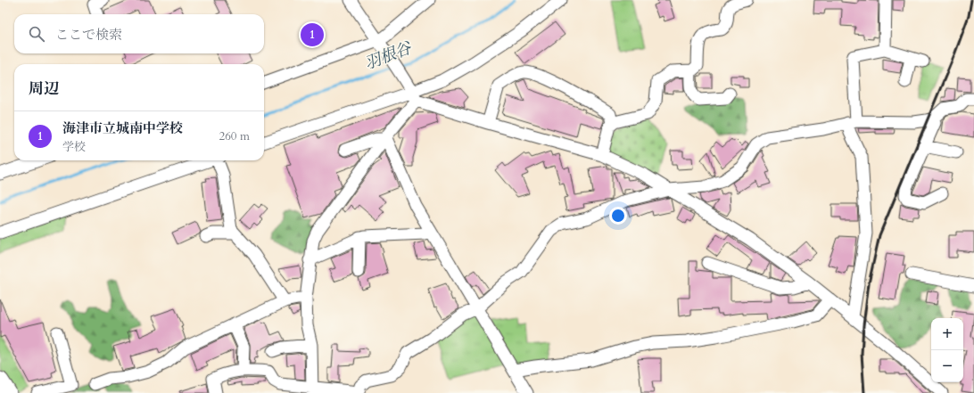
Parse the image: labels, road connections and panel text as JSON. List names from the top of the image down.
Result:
{
  "water": ["羽根谷"],
  "page": {
    "search": "ここで検索",
    "pins": "1",
    "heading": "周辺",
    "list": [
      {
        "mark": "1",
        "name": "海津市立城南中学校",
        "note": "学校",
        "value": "260 m"
      }
    ],
    "map_buttons": ["+", "−"]
  }
}
